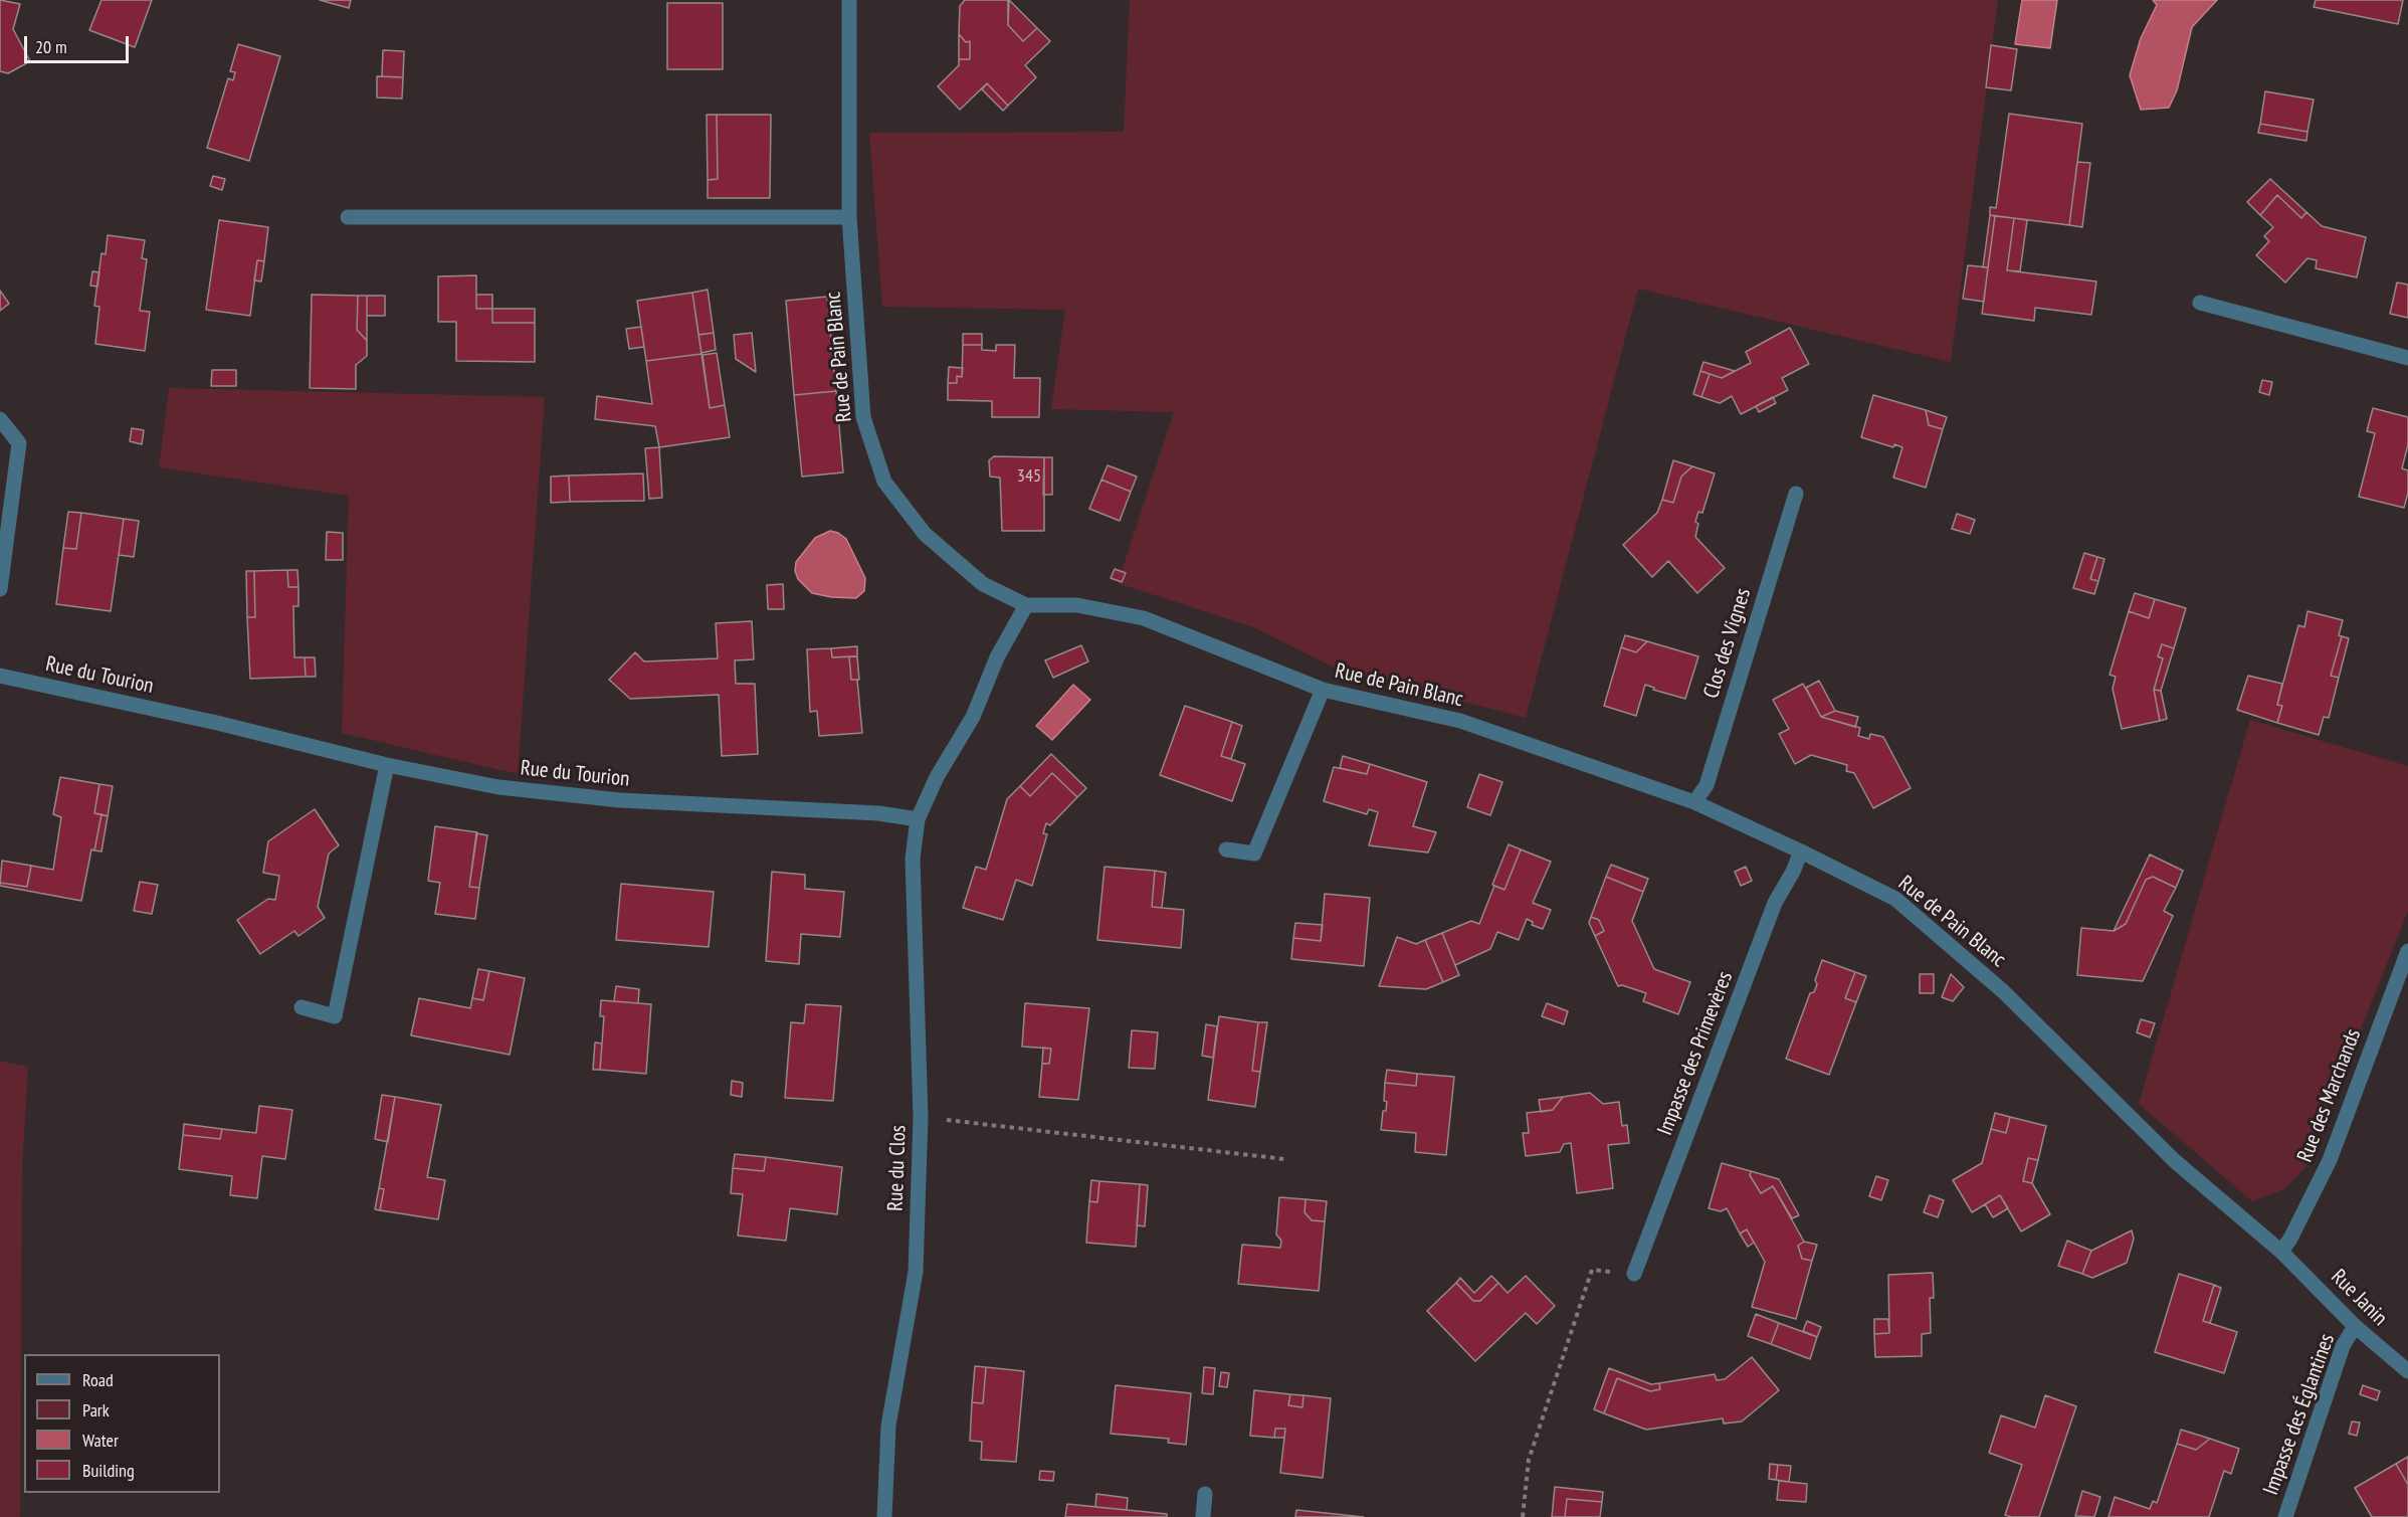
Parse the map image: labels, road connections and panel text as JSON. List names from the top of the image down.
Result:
{
  "streets": {
    "street": [
      "Rue de Pain Blanc",
      "Clos des Vignes",
      "Rue du Tourion",
      "Impasse des Primevères",
      "Rue des Marchands",
      "Rue du Clos",
      "Rue Janin",
      "Impasse des Églantines"
    ]
  },
  "crossings": [
    ["Rue de Pain Blanc", "Clos des Vignes"],
    ["Rue de Pain Blanc", "Impasse des Primevères"],
    ["Rue de Pain Blanc", "Rue des Marchands"],
    ["Rue de Pain Blanc", "Rue Janin"],
    ["Rue du Tourion", "Rue du Clos"],
    ["Rue des Marchands", "Rue Janin"],
    ["Rue Janin", "Impasse des Églantines"]
  ],
  "house_numbers": ["345"],
  "legend": [
    "Road",
    "Park",
    "Water",
    "Building"
  ],
  "scale_bar": "20 m"
}
